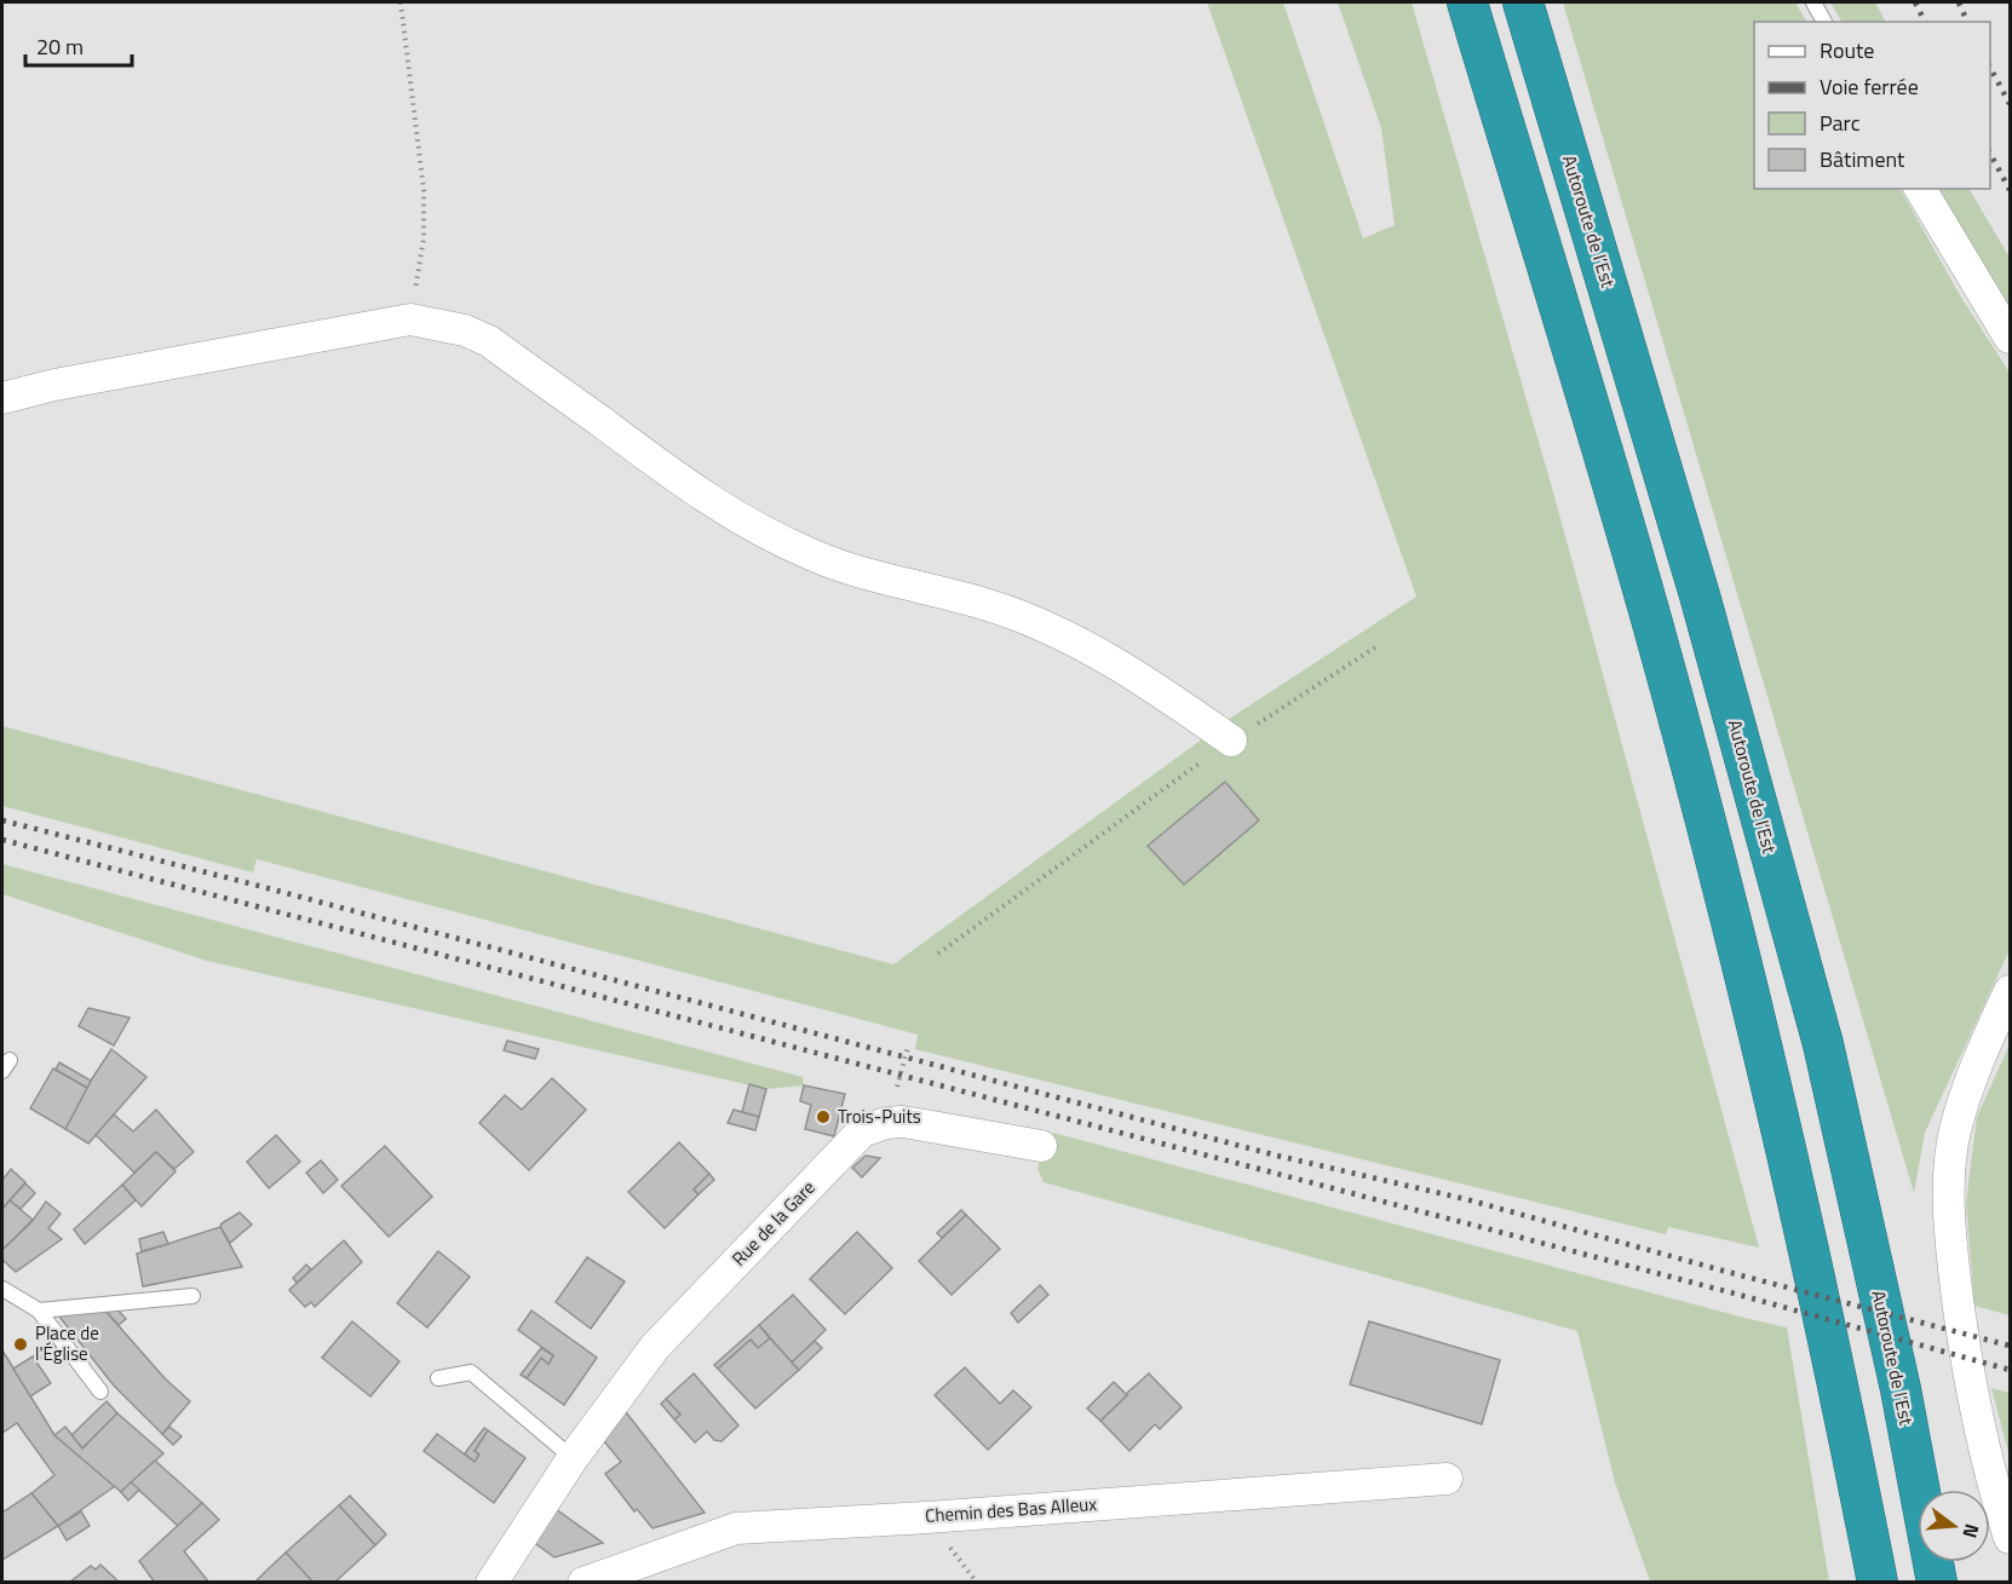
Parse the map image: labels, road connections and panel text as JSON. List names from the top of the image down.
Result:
{
  "streets": {
    "highway": ["Autoroute de l’Est"],
    "street": ["Rue de la Gare", "Chemin des Bas Alleux"]
  },
  "places": ["Trois-Puits", "Place de l'Église"],
  "legend": [
    "Route",
    "Voie ferrée",
    "Parc",
    "Bâtiment"
  ],
  "scale_bar": "20 m",
  "north": "right"
}
